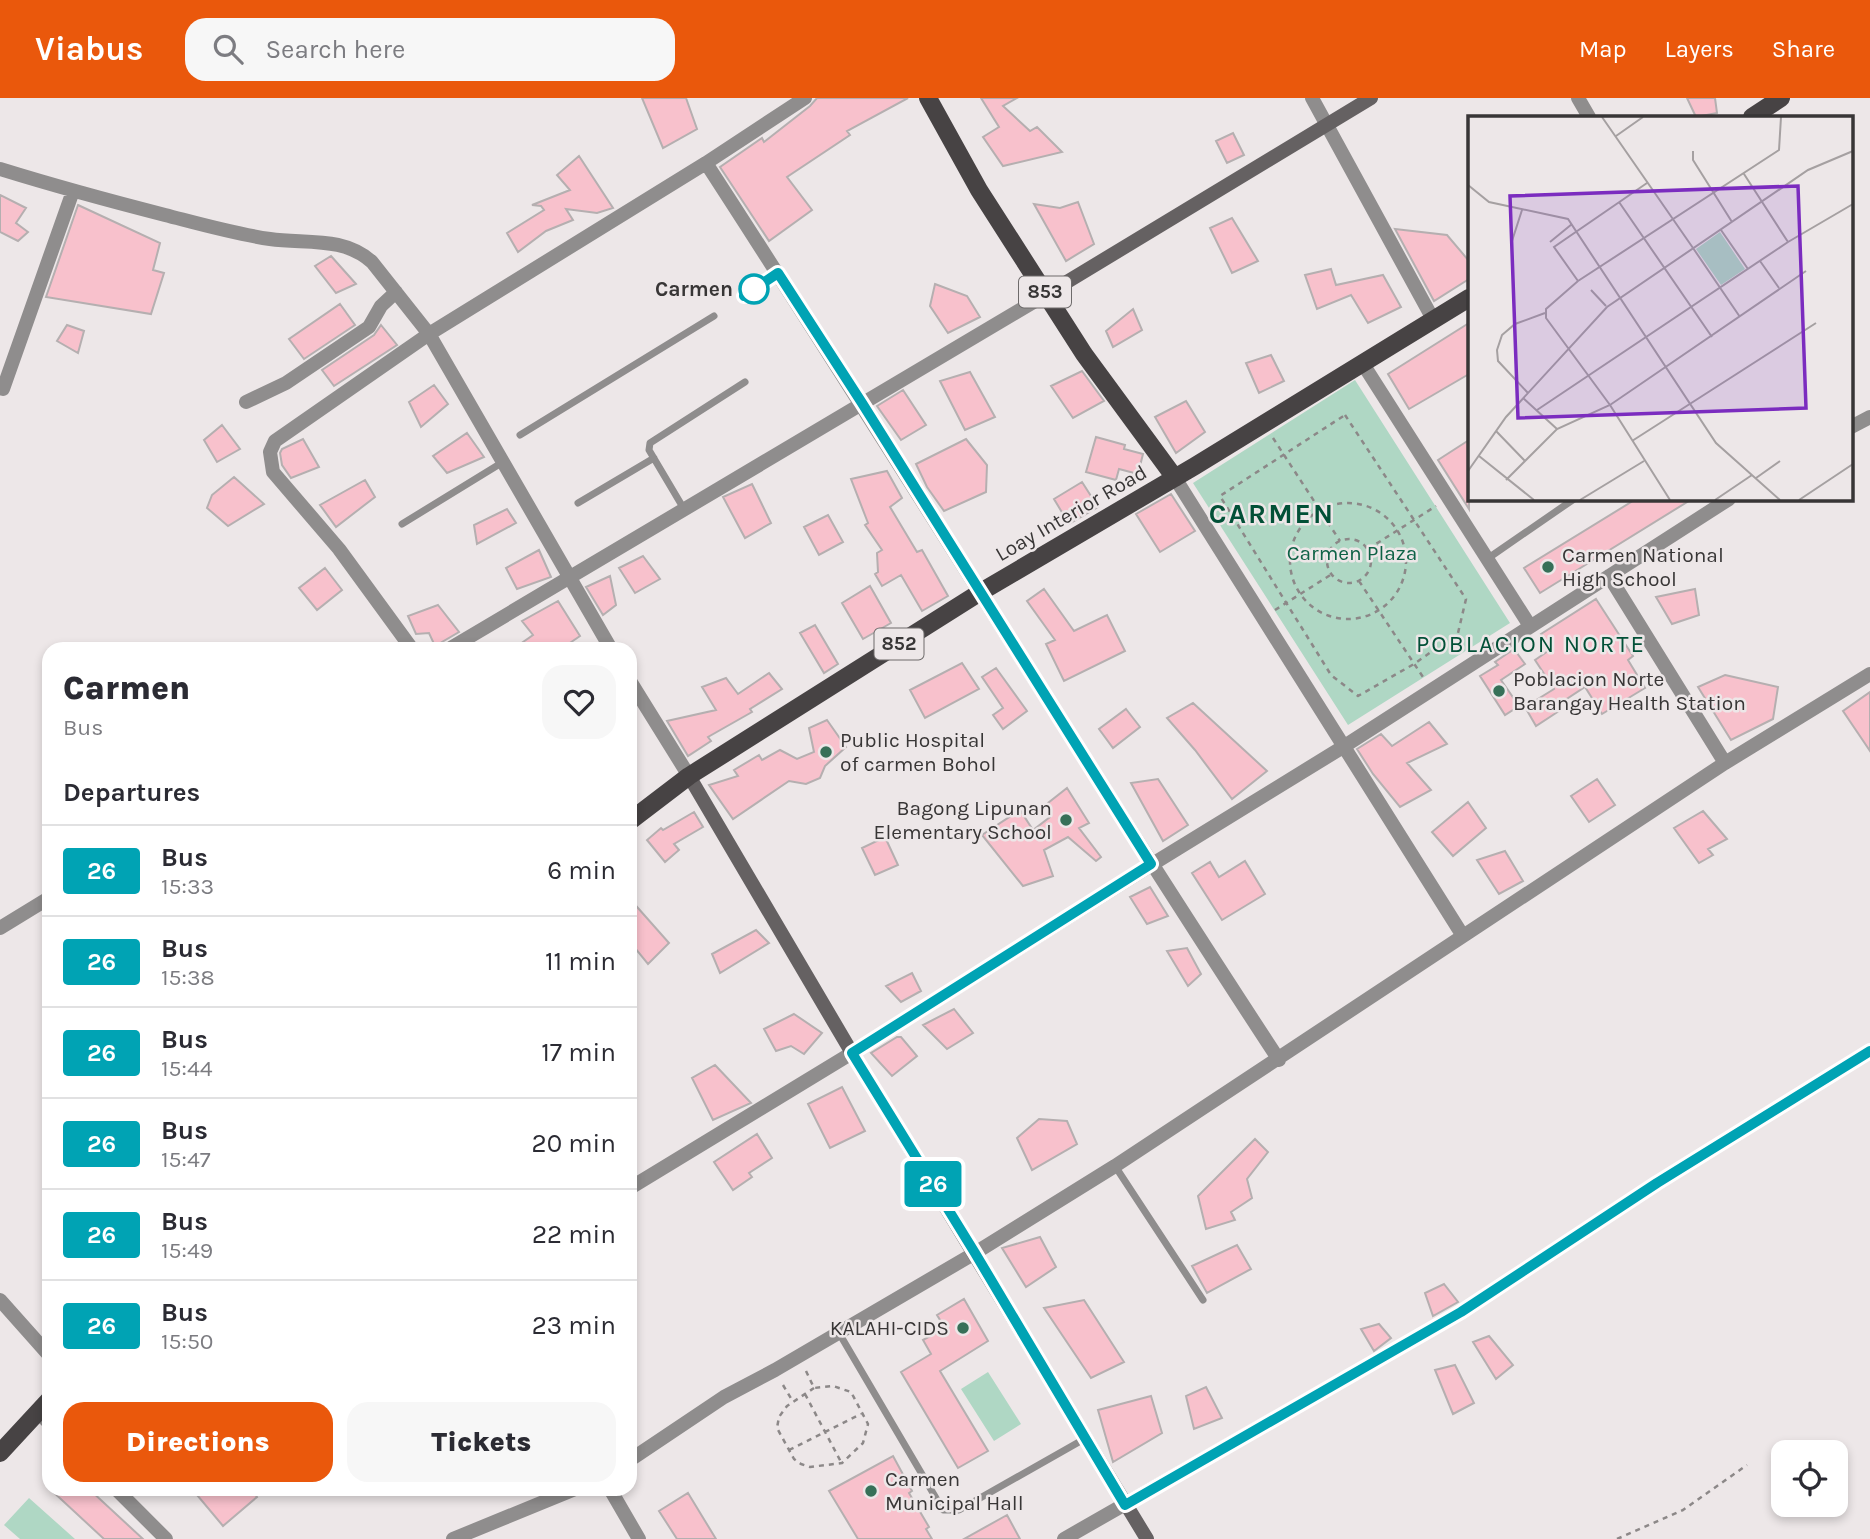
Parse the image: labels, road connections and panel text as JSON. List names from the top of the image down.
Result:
{
  "streets": {
    "main road": ["853", "Loay Interior Road", "852"]
  },
  "crossings": [
    ["853", "Loay Interior Road"]
  ],
  "districts": ["CARMEN", "POBLACION NORTE"],
  "parks": ["Carmen Plaza"],
  "places": [
    "Carmen",
    "Carmen National High School",
    "Poblacion Norte Barangay Health Station",
    "Public Hospital of carmen Bohol",
    "Bagong Lipunan Elementary School",
    "KALAHI-CIDS",
    "Carmen Municipal Hall"
  ],
  "lines": ["bus line 26"],
  "page": {
    "header": "Viabus",
    "search": "Search here",
    "nav": ["Map", "Layers", "Share"],
    "on_map": "26",
    "heading": [
      ["Carmen", "Bus"],
      "Departures"
    ],
    "list": [
      {
        "mark": "26",
        "name": "Bus",
        "note": "15:33",
        "value": "6 min"
      },
      {
        "mark": "26",
        "name": "Bus",
        "note": "15:38",
        "value": "11 min"
      },
      {
        "mark": "26",
        "name": "Bus",
        "note": "15:44",
        "value": "17 min"
      },
      {
        "mark": "26",
        "name": "Bus",
        "note": "15:47",
        "value": "20 min"
      },
      {
        "mark": "26",
        "name": "Bus",
        "note": "15:49",
        "value": "22 min"
      },
      {
        "mark": "26",
        "name": "Bus",
        "note": "15:50",
        "value": "23 min"
      }
    ],
    "buttons": ["Directions", "Tickets"]
  }
}
